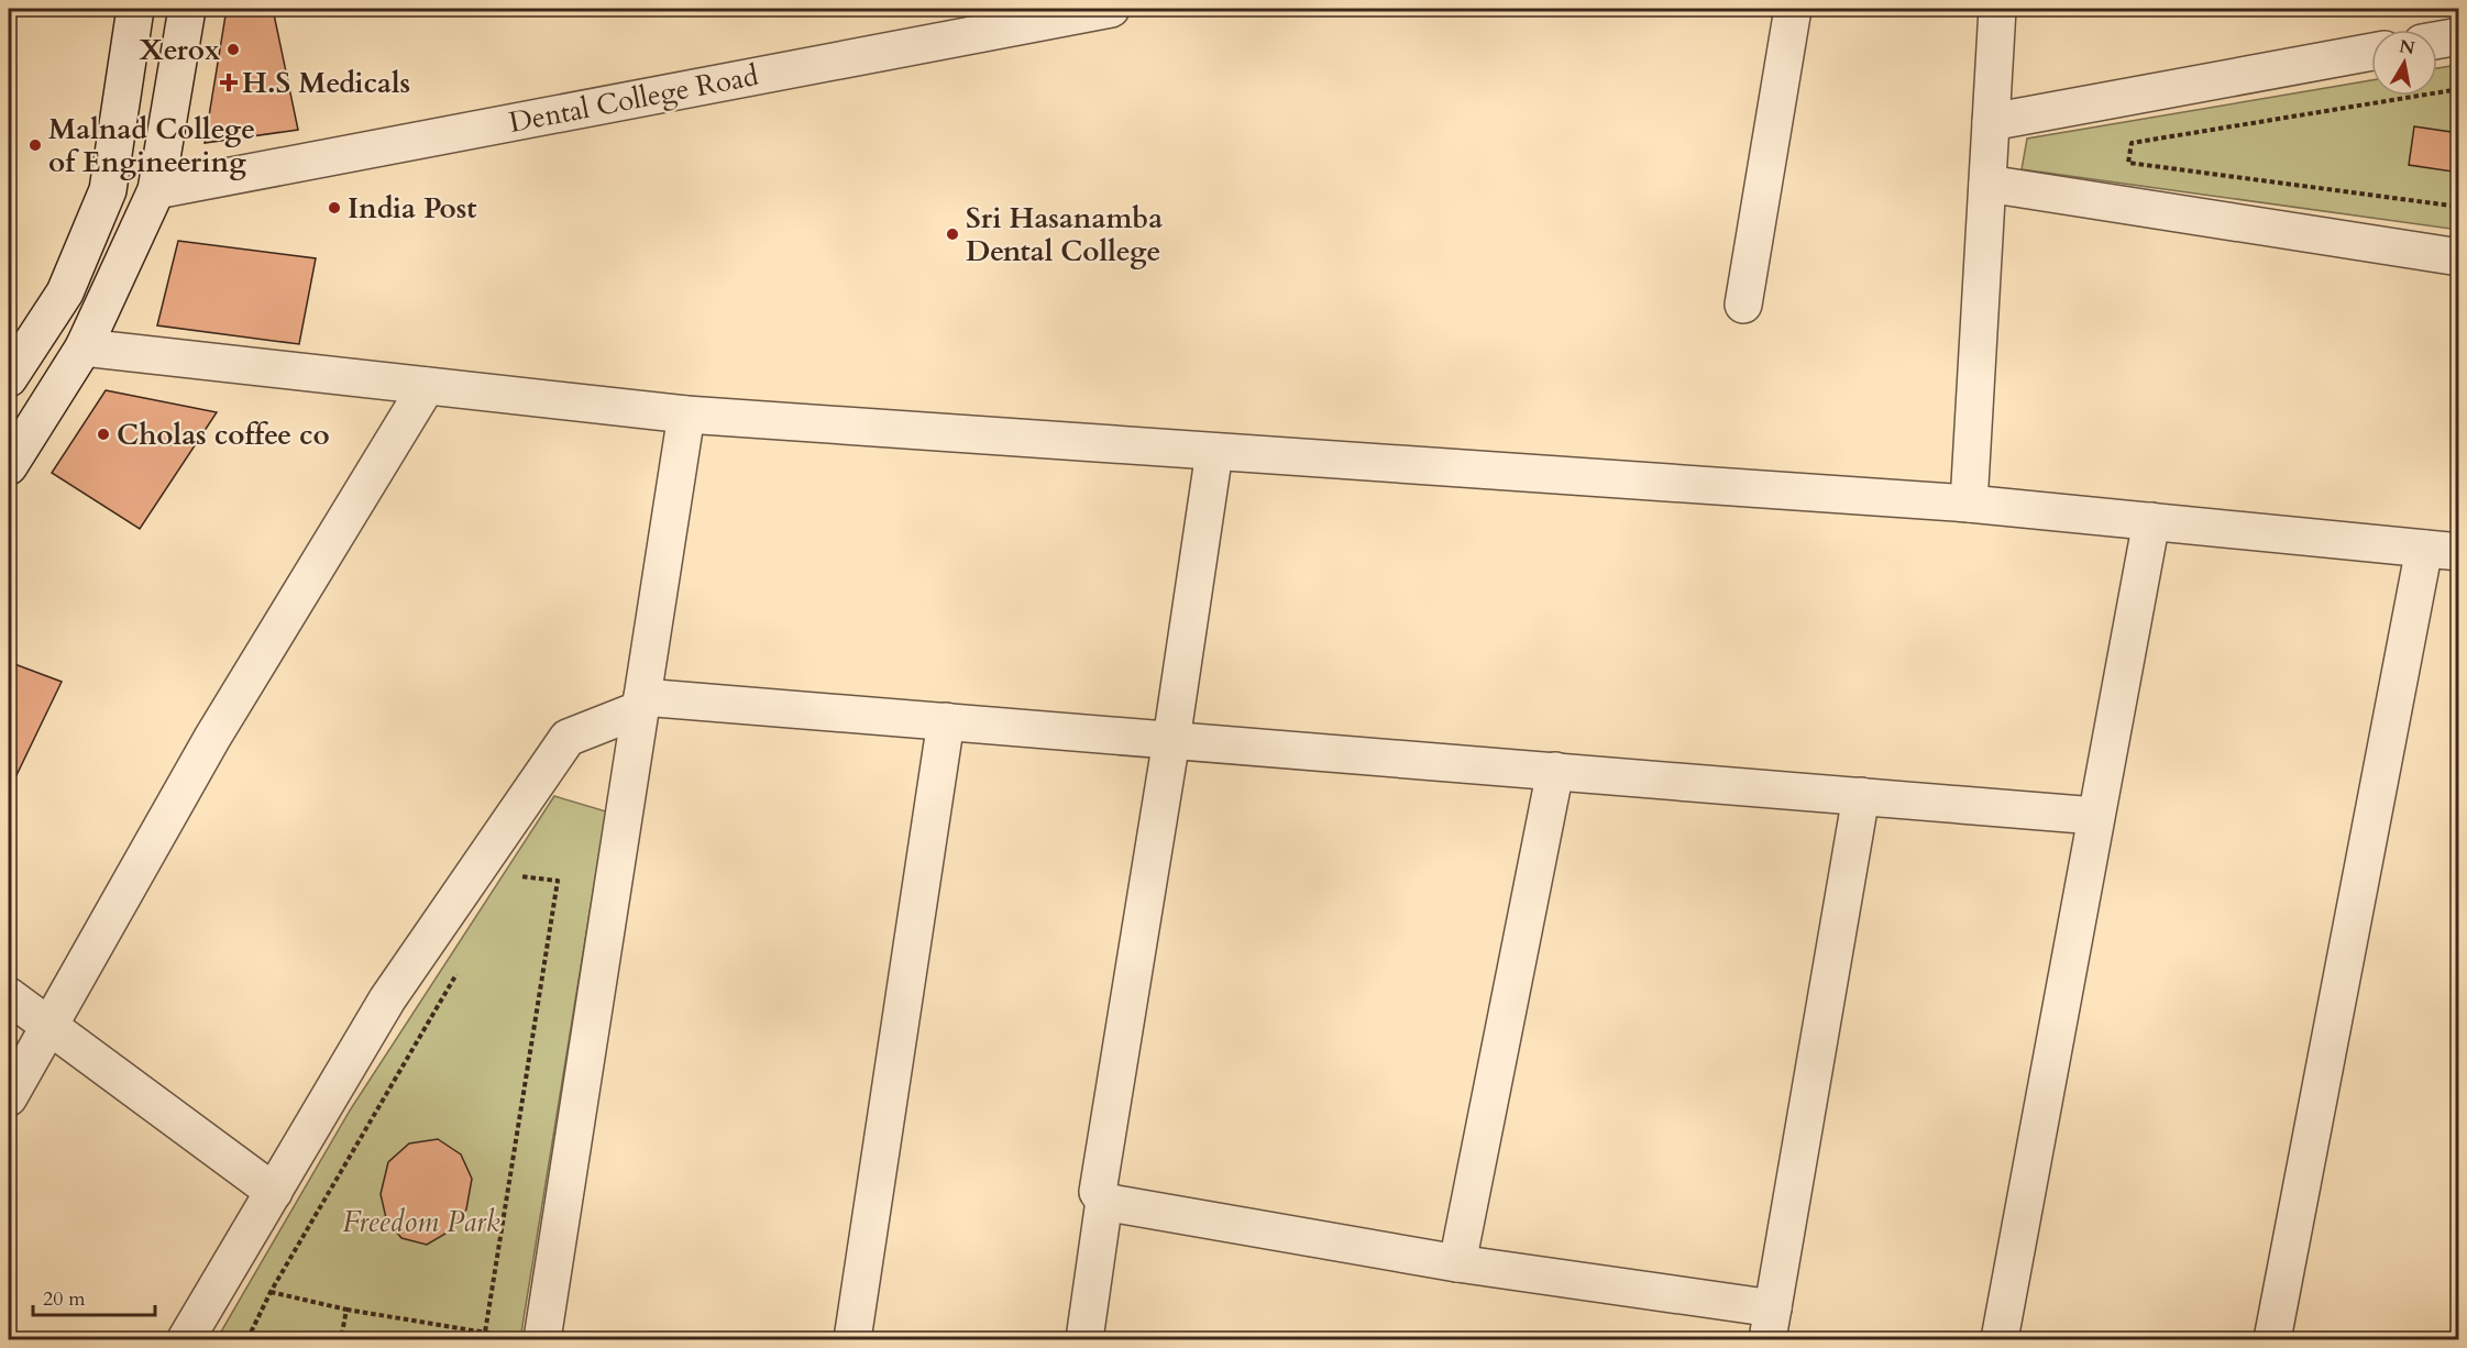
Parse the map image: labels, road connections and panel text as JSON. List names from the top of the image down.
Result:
{
  "streets": {
    "street": ["Dental College Road"]
  },
  "parks": ["Freedom Park"],
  "places": {
    "other": [
      "Xerox",
      "Malnad College of Engineering",
      "India Post",
      "Sri Hasanamba Dental College",
      "Cholas coffee co"
    ],
    "health": ["H.S Medicals"]
  },
  "scale_bar": "20 m",
  "north": "top"
}
